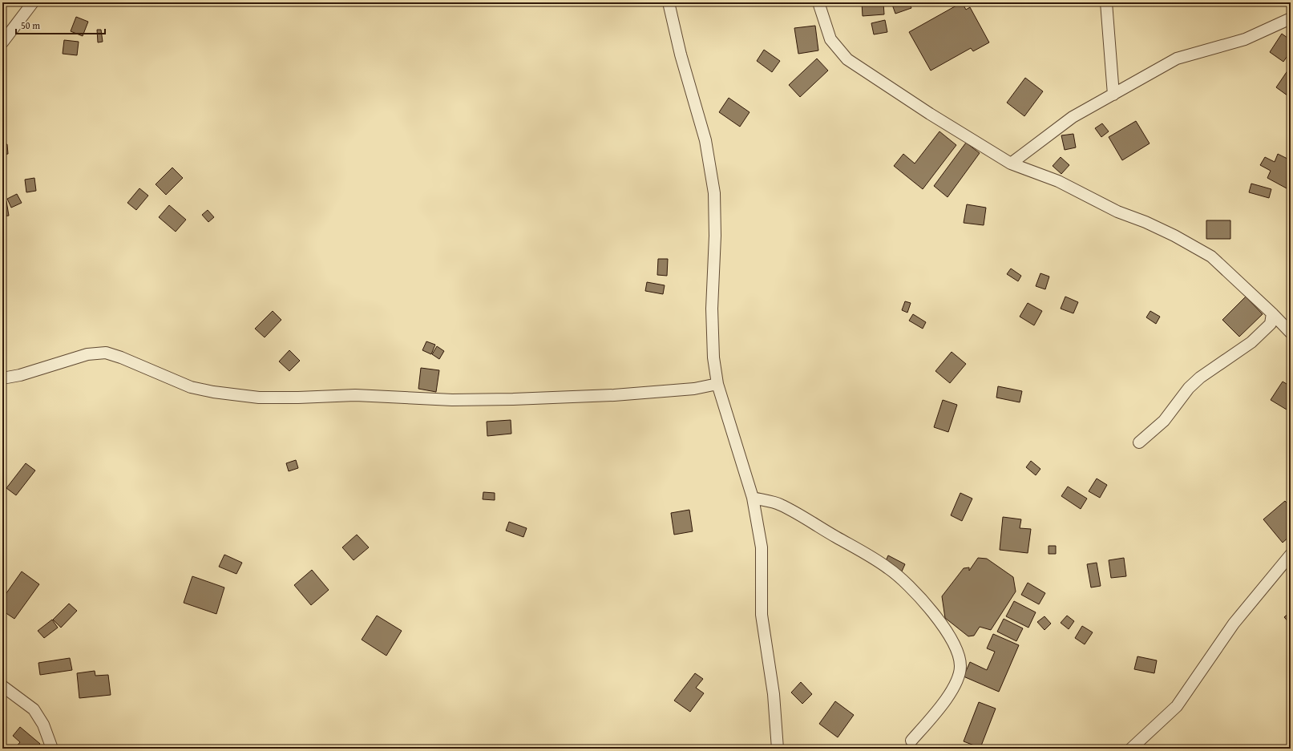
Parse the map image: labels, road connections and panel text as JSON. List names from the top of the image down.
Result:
{
  "scale_bar": "50 m"
}
